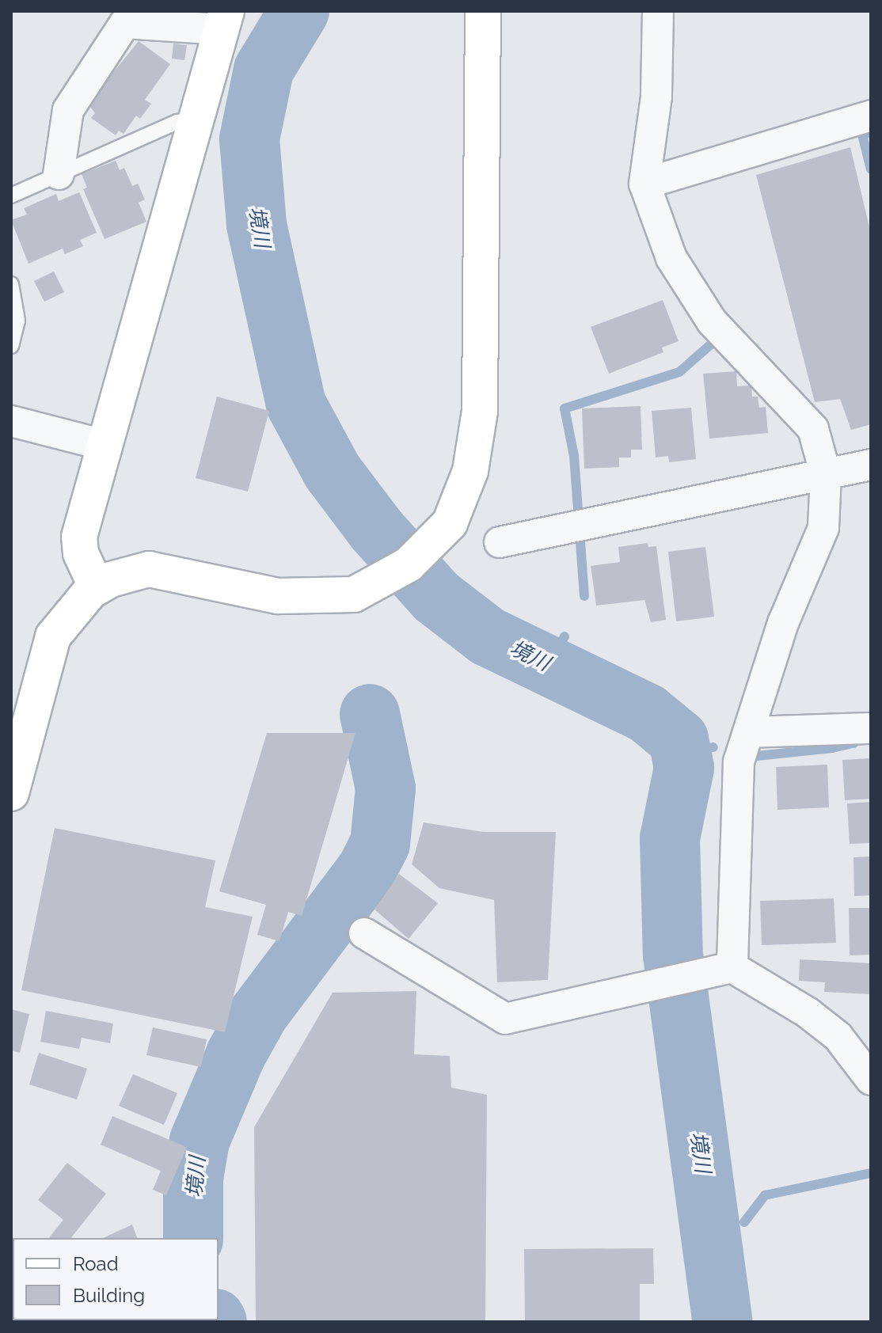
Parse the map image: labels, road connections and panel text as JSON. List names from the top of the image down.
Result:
{
  "water": ["境川"],
  "legend": ["Road", "Building"]
}
